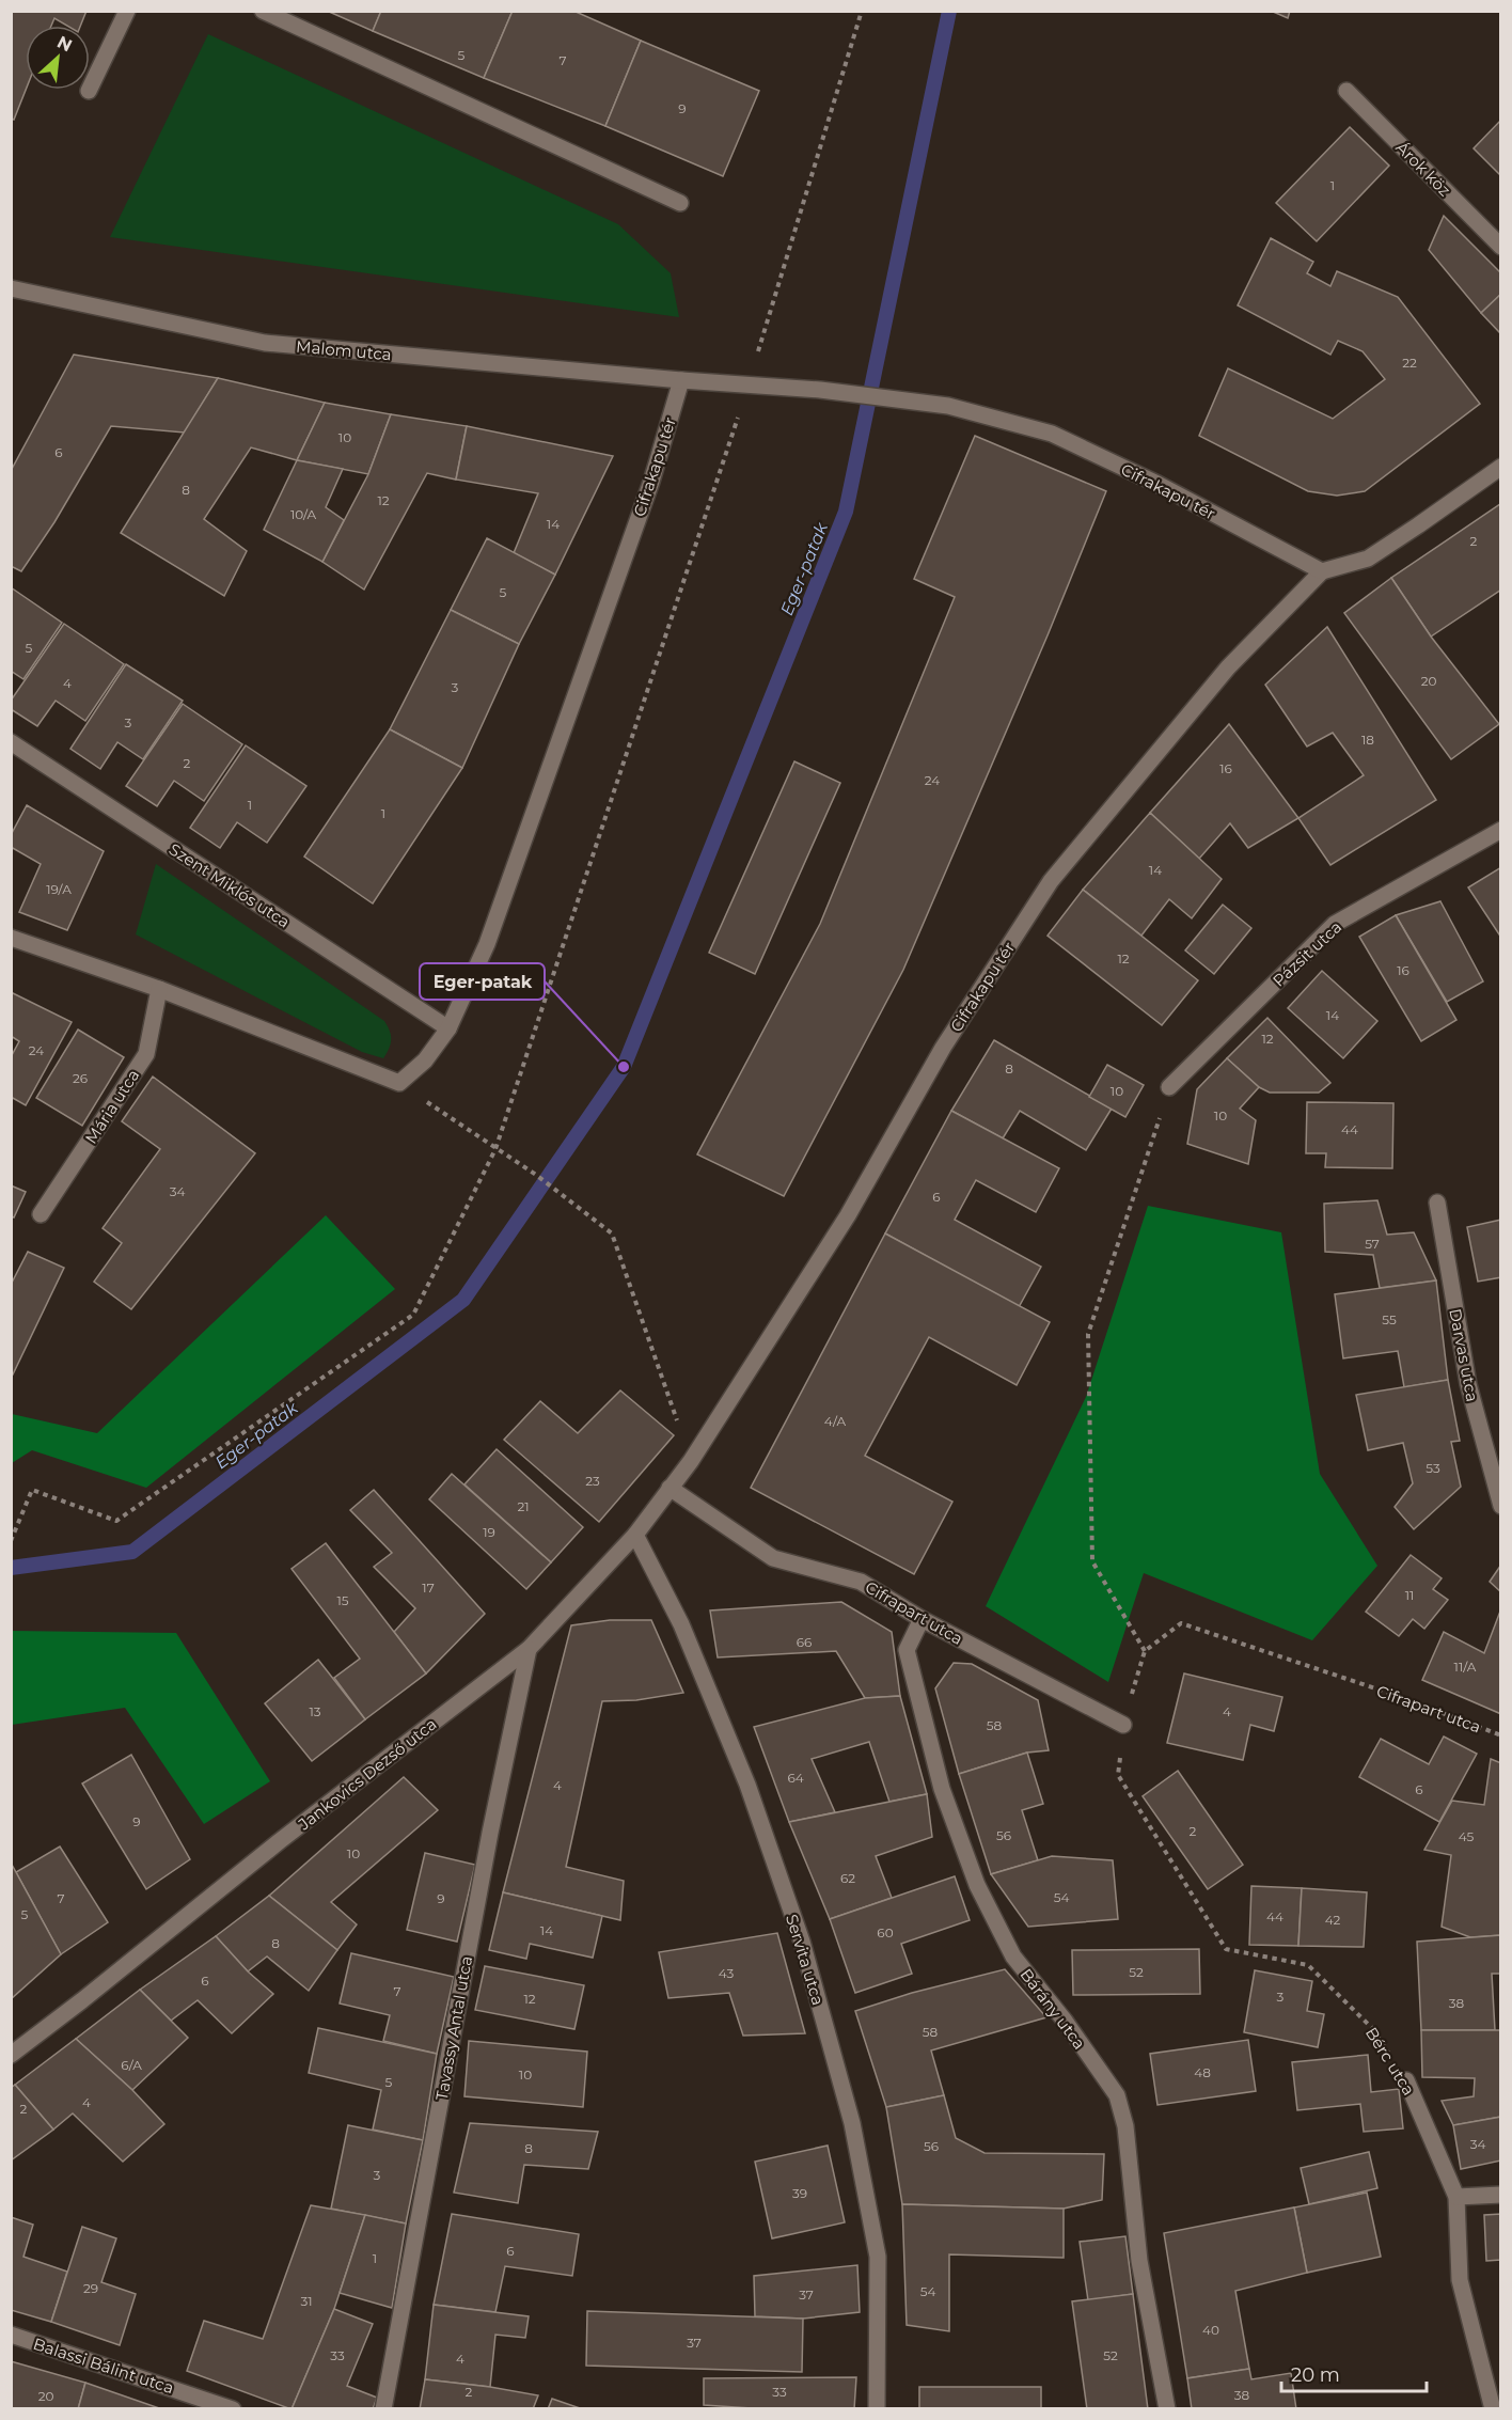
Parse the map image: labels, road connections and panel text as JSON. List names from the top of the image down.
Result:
{
  "streets": {
    "street": [
      "Árok köz",
      "Malom utca",
      "Cifrakapu tér",
      "Szent Miklós utca",
      "Pázsit utca",
      "Mária utca",
      "Darvas utca",
      "Cifrapart utca",
      "Jankovics Dezső utca",
      "Servita utca",
      "Bárány utca",
      "Tavassy Antal utca",
      "Bérc utca",
      "Balassi Bálint utca"
    ]
  },
  "crossings": [
    ["Malom utca", "Cifrakapu tér"],
    ["Cifrakapu tér", "Szent Miklós utca"],
    ["Cifrakapu tér", "Jankovics Dezső utca"],
    ["Cifrapart utca", "Jankovics Dezső utca"],
    ["Cifrapart utca", "Bárány utca"],
    ["Cifrapart utca", "Bérc utca"],
    ["Jankovics Dezső utca", "Servita utca"],
    ["Jankovics Dezső utca", "Tavassy Antal utca"]
  ],
  "water": ["Eger-patak"],
  "places": ["Eger-patak"],
  "house_numbers": [
    "5",
    "7",
    "9",
    "1",
    "22",
    "10",
    "6",
    "8",
    "12",
    "10/A",
    "14",
    "2",
    "5",
    "5",
    "20",
    "4",
    "3",
    "3",
    "18",
    "2",
    "16",
    "24",
    "1",
    "1",
    "14",
    "19/A",
    "12",
    "16",
    "14",
    "12",
    "24",
    "8",
    "26",
    "10",
    "10",
    "44",
    "34",
    "6",
    "57",
    "55",
    "4/A",
    "53",
    "23",
    "21",
    "19",
    "17",
    "11",
    "15",
    "66",
    "11/A",
    "13",
    "4",
    "58",
    "64",
    "4",
    "6",
    "9",
    "2",
    "56",
    "45",
    "10",
    "62",
    "54",
    "7",
    "9",
    "5",
    "44",
    "42",
    "14",
    "60",
    "8",
    "52",
    "43",
    "6",
    "7",
    "3",
    "12",
    "38",
    "58",
    "6/A",
    "48",
    "10",
    "5",
    "4",
    "2",
    "34",
    "56",
    "8",
    "3",
    "39",
    "6",
    "1",
    "29",
    "54",
    "37",
    "31",
    "40",
    "37",
    "33",
    "52",
    "4",
    "2",
    "33",
    "38",
    "20"
  ],
  "scale_bar": "20 m",
  "north": "top right"
}
